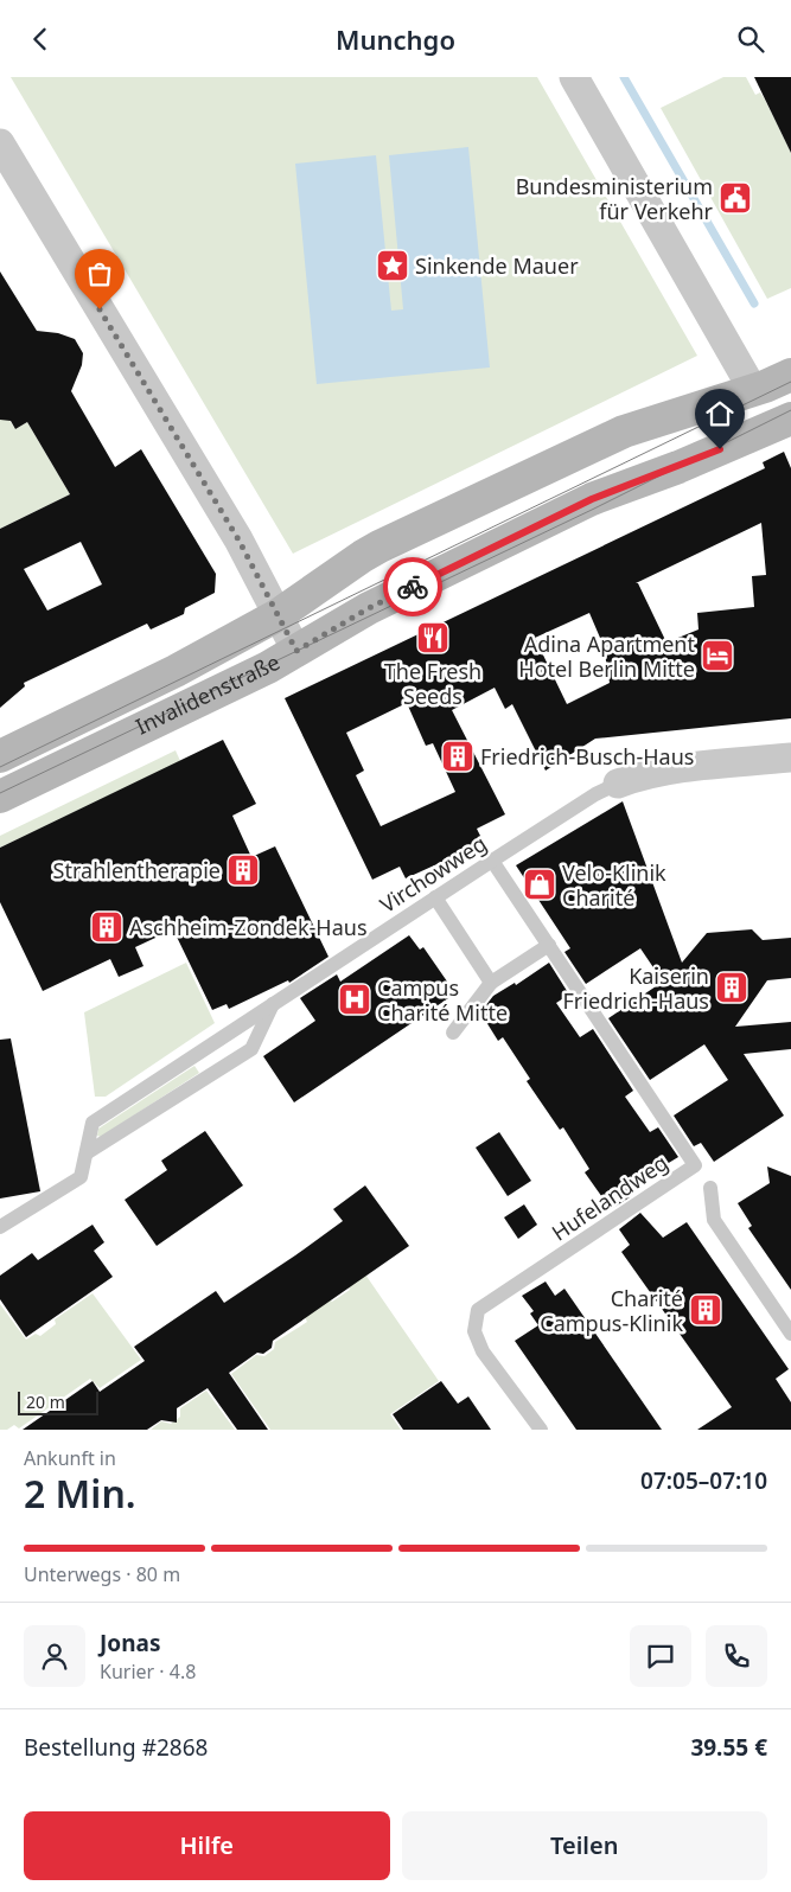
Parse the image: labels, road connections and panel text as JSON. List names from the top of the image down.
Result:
{
  "streets": {
    "main road": ["Invalidenstraße"],
    "lane": ["Virchowweg", "Hufelandweg"]
  },
  "crossings": [
    ["Virchowweg", "Hufelandweg"]
  ],
  "places": {
    "public building": ["Bundesministerium für Verkehr"],
    "place": ["Sinkende Mauer"],
    "restaurant": ["The Fresh Seeds"],
    "hotel": ["Adina Apartment Hotel Berlin Mitte"],
    "building": [
      "Friedrich-Busch-Haus",
      "Strahlentherapie",
      "Aschheim-Zondek-Haus",
      "Kaiserin Friedrich-Haus",
      "Charité Campus-Klinik"
    ],
    "shop": ["Velo-Klinik Charité"],
    "hospital": ["Campus Charité Mitte"]
  },
  "scale_bar": "20 m",
  "page": {
    "header": "Munchgo",
    "scale": "20 m",
    "heading": ["2 Min.", "Ankunft in", "07:05–07:10"],
    "panel": [
      "Jonas",
      "Kurier · 4.8",
      "Bestellung #2868",
      "39.55 €"
    ],
    "bar": "Unterwegs · 80 m",
    "buttons": ["Hilfe", "Teilen"]
  }
}
